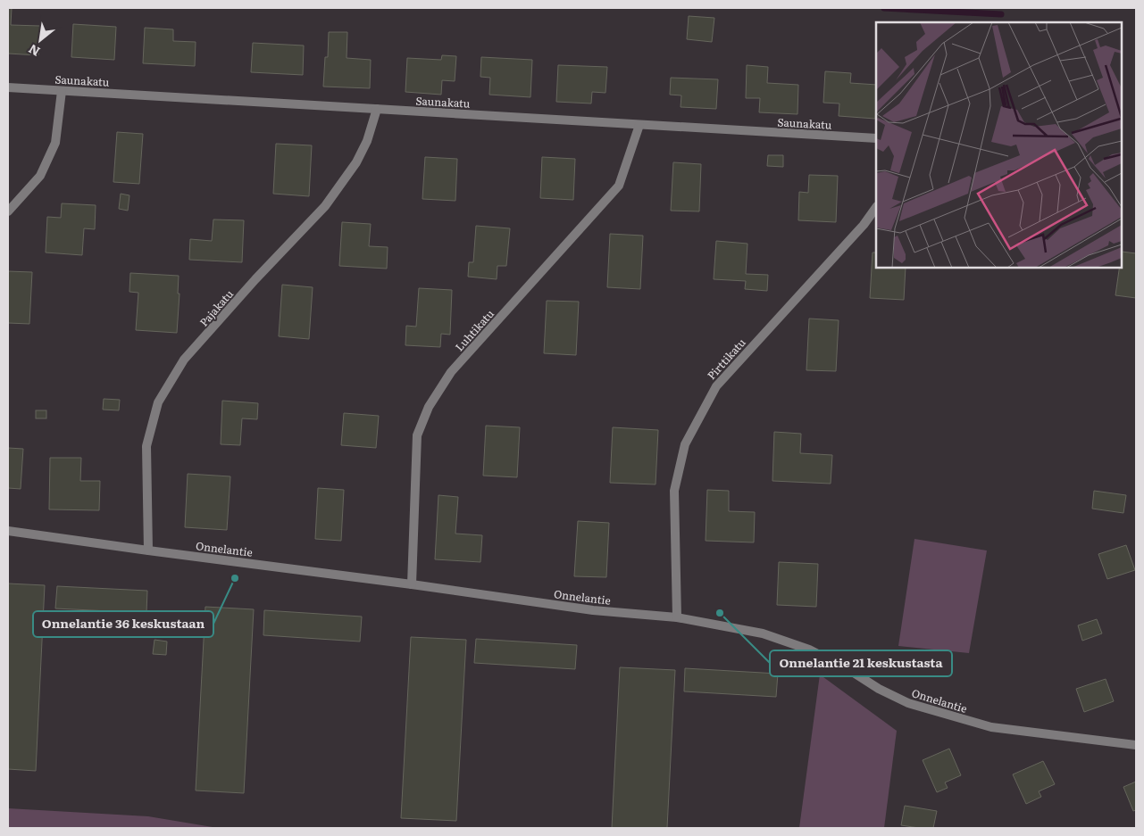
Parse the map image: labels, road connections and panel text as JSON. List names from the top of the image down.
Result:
{
  "streets": {
    "street": [
      "Saunakatu",
      "Pajakatu",
      "Luhtikatu",
      "Pirttikatu",
      "Onnelantie"
    ]
  },
  "crossings": [
    ["Saunakatu", "Pajakatu"],
    ["Saunakatu", "Luhtikatu"],
    ["Pajakatu", "Onnelantie"],
    ["Luhtikatu", "Onnelantie"],
    ["Pirttikatu", "Onnelantie"]
  ],
  "places": ["Onnelantie 36 keskustaan", "Onnelantie 21 keskustasta"],
  "north": "bottom left"
}
